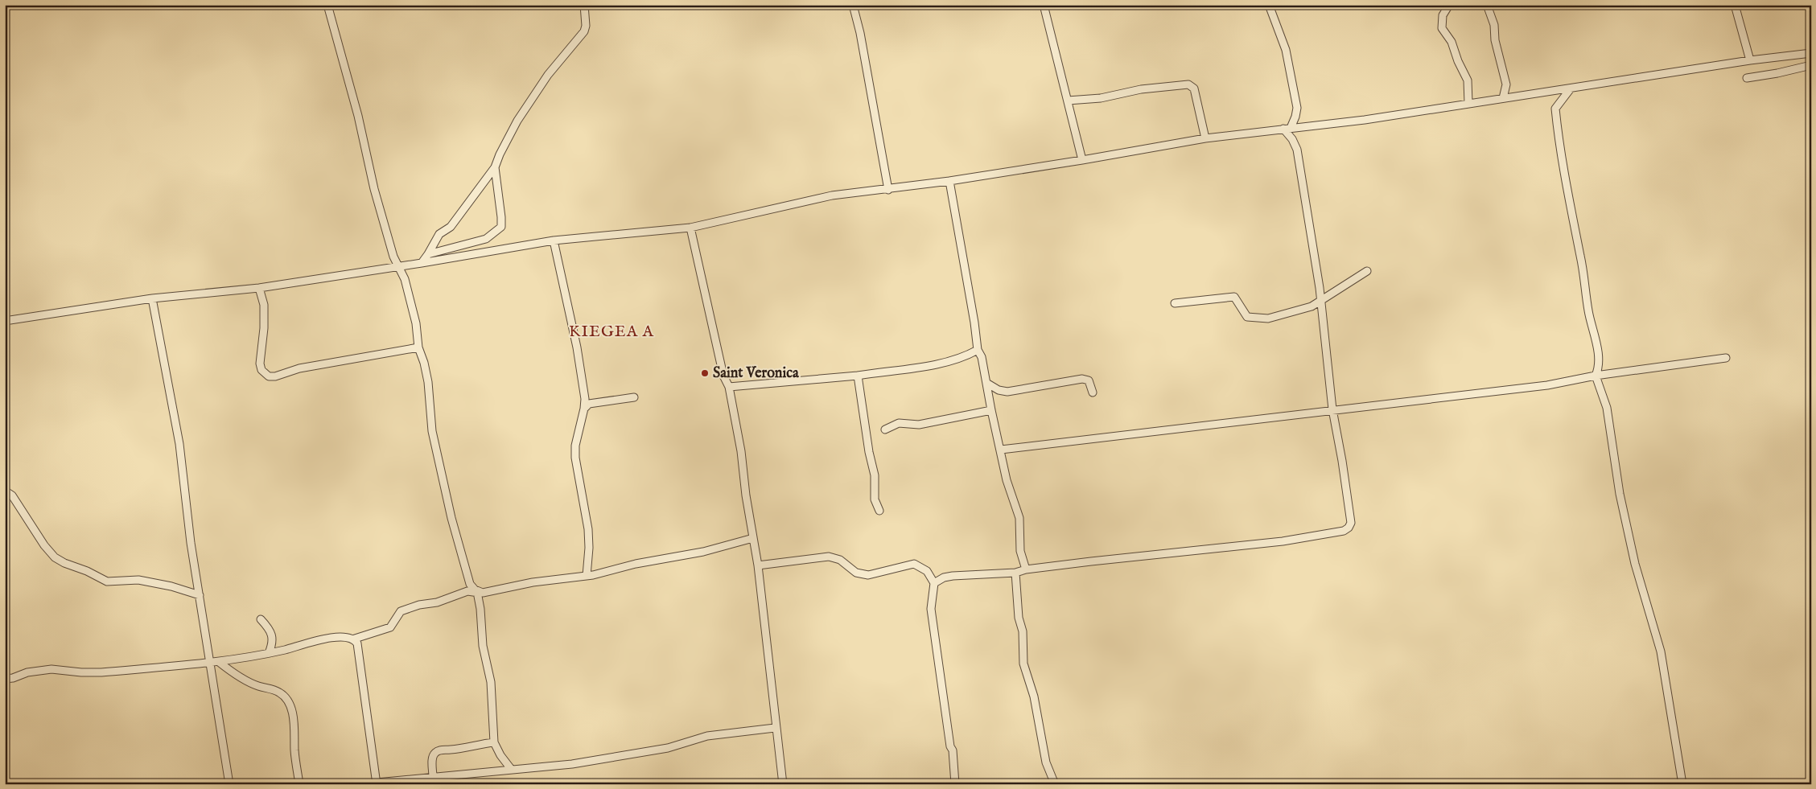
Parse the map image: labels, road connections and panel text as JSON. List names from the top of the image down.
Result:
{
  "districts": ["KIEGEA A"],
  "places": ["Saint Veronica"]
}
